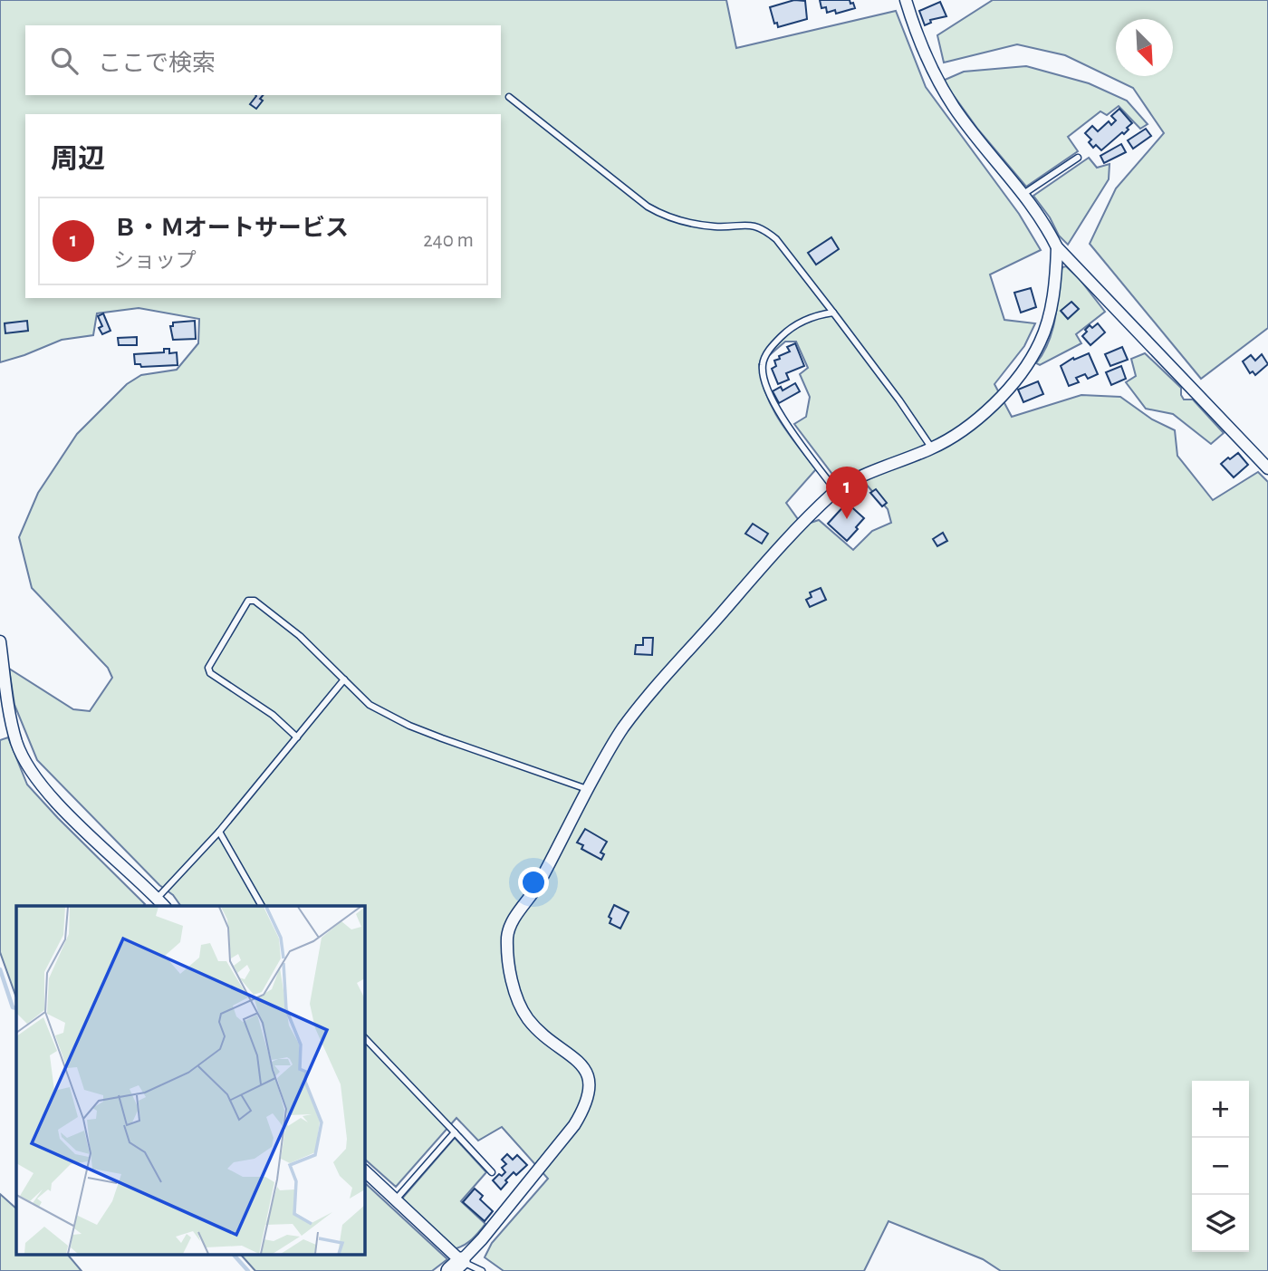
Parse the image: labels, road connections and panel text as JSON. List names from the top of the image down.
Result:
{
  "north": "bottom right",
  "page": {
    "search": "ここで検索",
    "heading": "周辺",
    "list": [
      {
        "mark": "1",
        "name": "Ｂ・Ｍオートサービス",
        "note": "ショップ",
        "value": "240 m"
      }
    ],
    "pins": "1",
    "map_buttons": ["+", "−"]
  }
}
